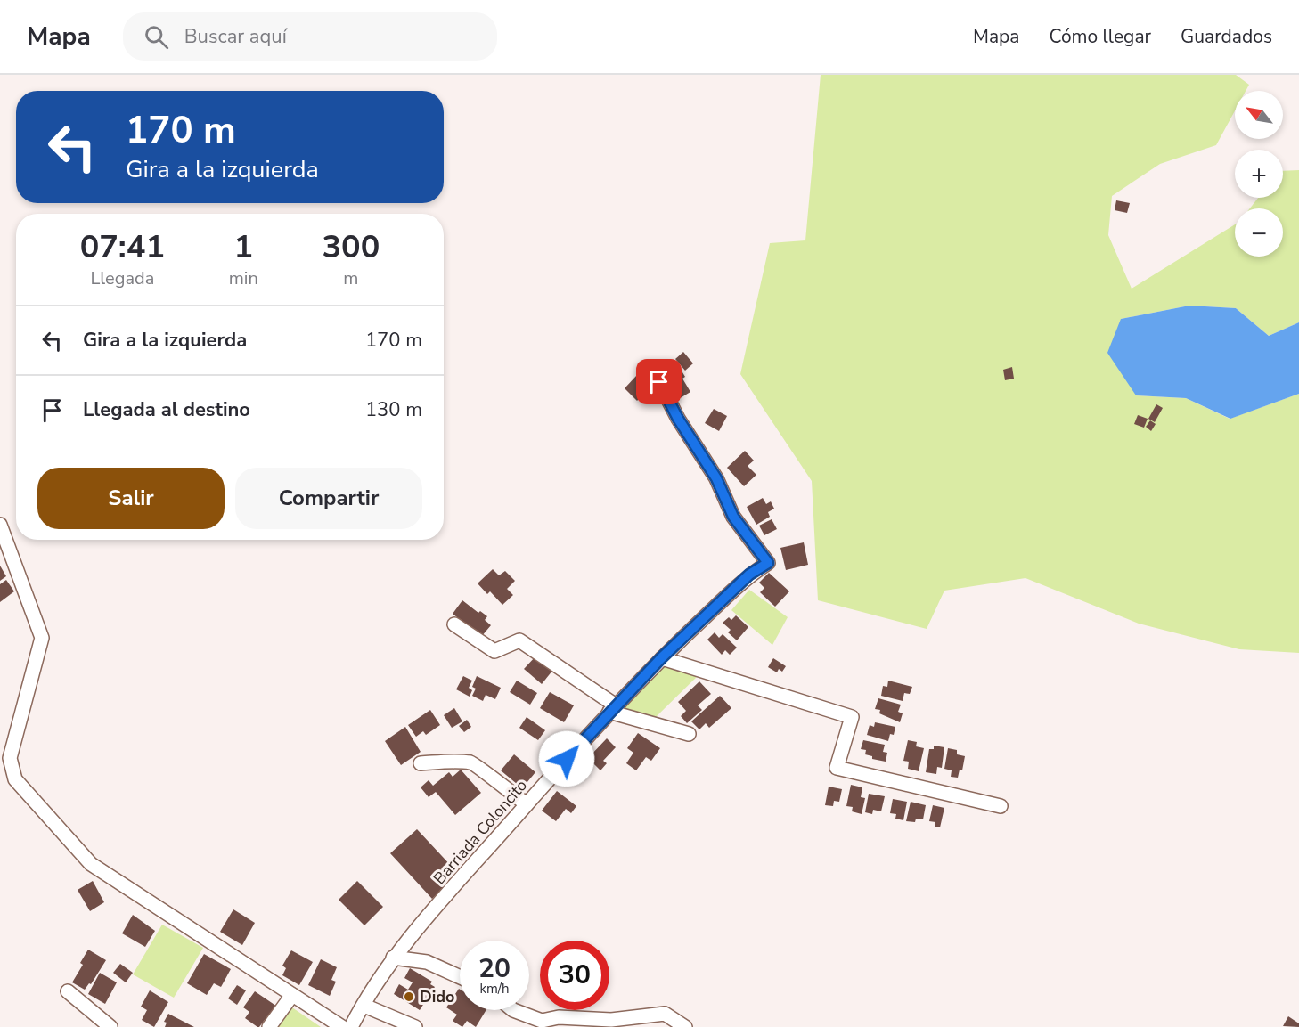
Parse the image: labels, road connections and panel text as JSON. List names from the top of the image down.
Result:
{
  "streets": {
    "street": ["Barriada Coloncito"]
  },
  "places": ["Dido"],
  "north": "top left",
  "page": {
    "header": "Mapa",
    "search": "Buscar aquí",
    "nav": ["Mapa", "Cómo llegar", "Guardados"],
    "map_buttons": ["+", "−"],
    "turn": ["170 m", "Gira a la izquierda"],
    "eta": [
      "07:41",
      "Llegada",
      "1",
      "min",
      "300",
      "m"
    ],
    "list": [
      {
        "name": "Gira a la izquierda",
        "value": "170 m"
      },
      {
        "name": "Llegada al destino",
        "value": "130 m"
      }
    ],
    "buttons": ["Salir", "Compartir"],
    "speed": "20 km/h",
    "limit": "30"
  }
}
